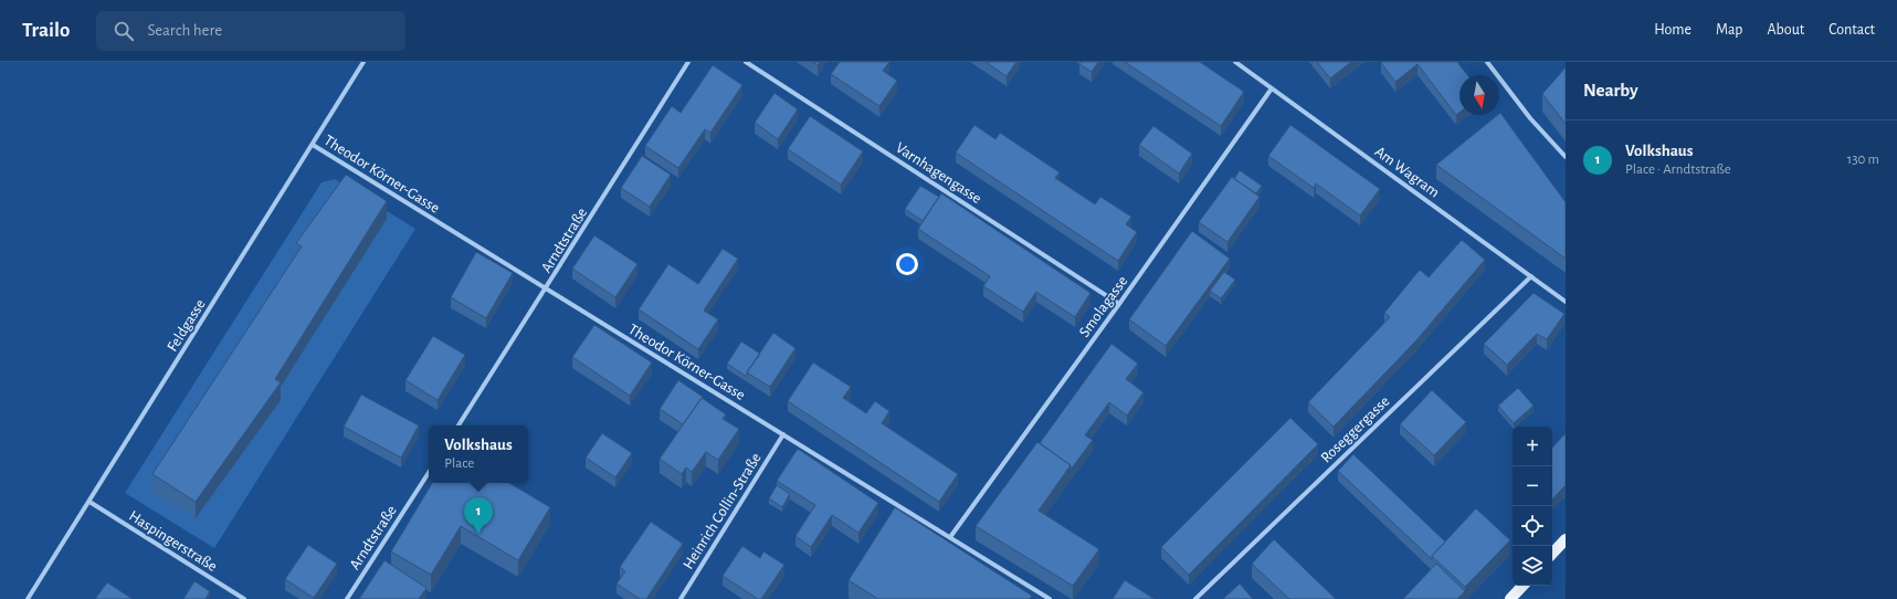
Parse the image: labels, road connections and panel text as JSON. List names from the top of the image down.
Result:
{
  "streets": {
    "street": [
      "Am Wagram",
      "Varnhagengasse",
      "Theodor Körner-Gasse",
      "Arndtstraße",
      "Smolagasse",
      "Feldgasse",
      "Roseggergasse",
      "Heinrich Collin-Straße",
      "Haspingerstraße"
    ]
  },
  "crossings": [
    ["Am Wagram", "Smolagasse"],
    ["Am Wagram", "Roseggergasse"],
    ["Varnhagengasse", "Smolagasse"],
    ["Theodor Körner-Gasse", "Arndtstraße"],
    ["Theodor Körner-Gasse", "Smolagasse"],
    ["Theodor Körner-Gasse", "Feldgasse"],
    ["Theodor Körner-Gasse", "Heinrich Collin-Straße"],
    ["Feldgasse", "Haspingerstraße"]
  ],
  "north": "bottom",
  "page": {
    "header": "Trailo",
    "search": "Search here",
    "nav": [
      "Home",
      "Map",
      "About",
      "Contact"
    ],
    "heading": "Nearby",
    "list": [
      {
        "mark": "1",
        "name": "Volkshaus",
        "note": "Place · Arndtstraße",
        "value": "130 m"
      }
    ],
    "popup": ["Volkshaus", "Place"],
    "map_buttons": ["+", "−"],
    "pins": "1"
  }
}
